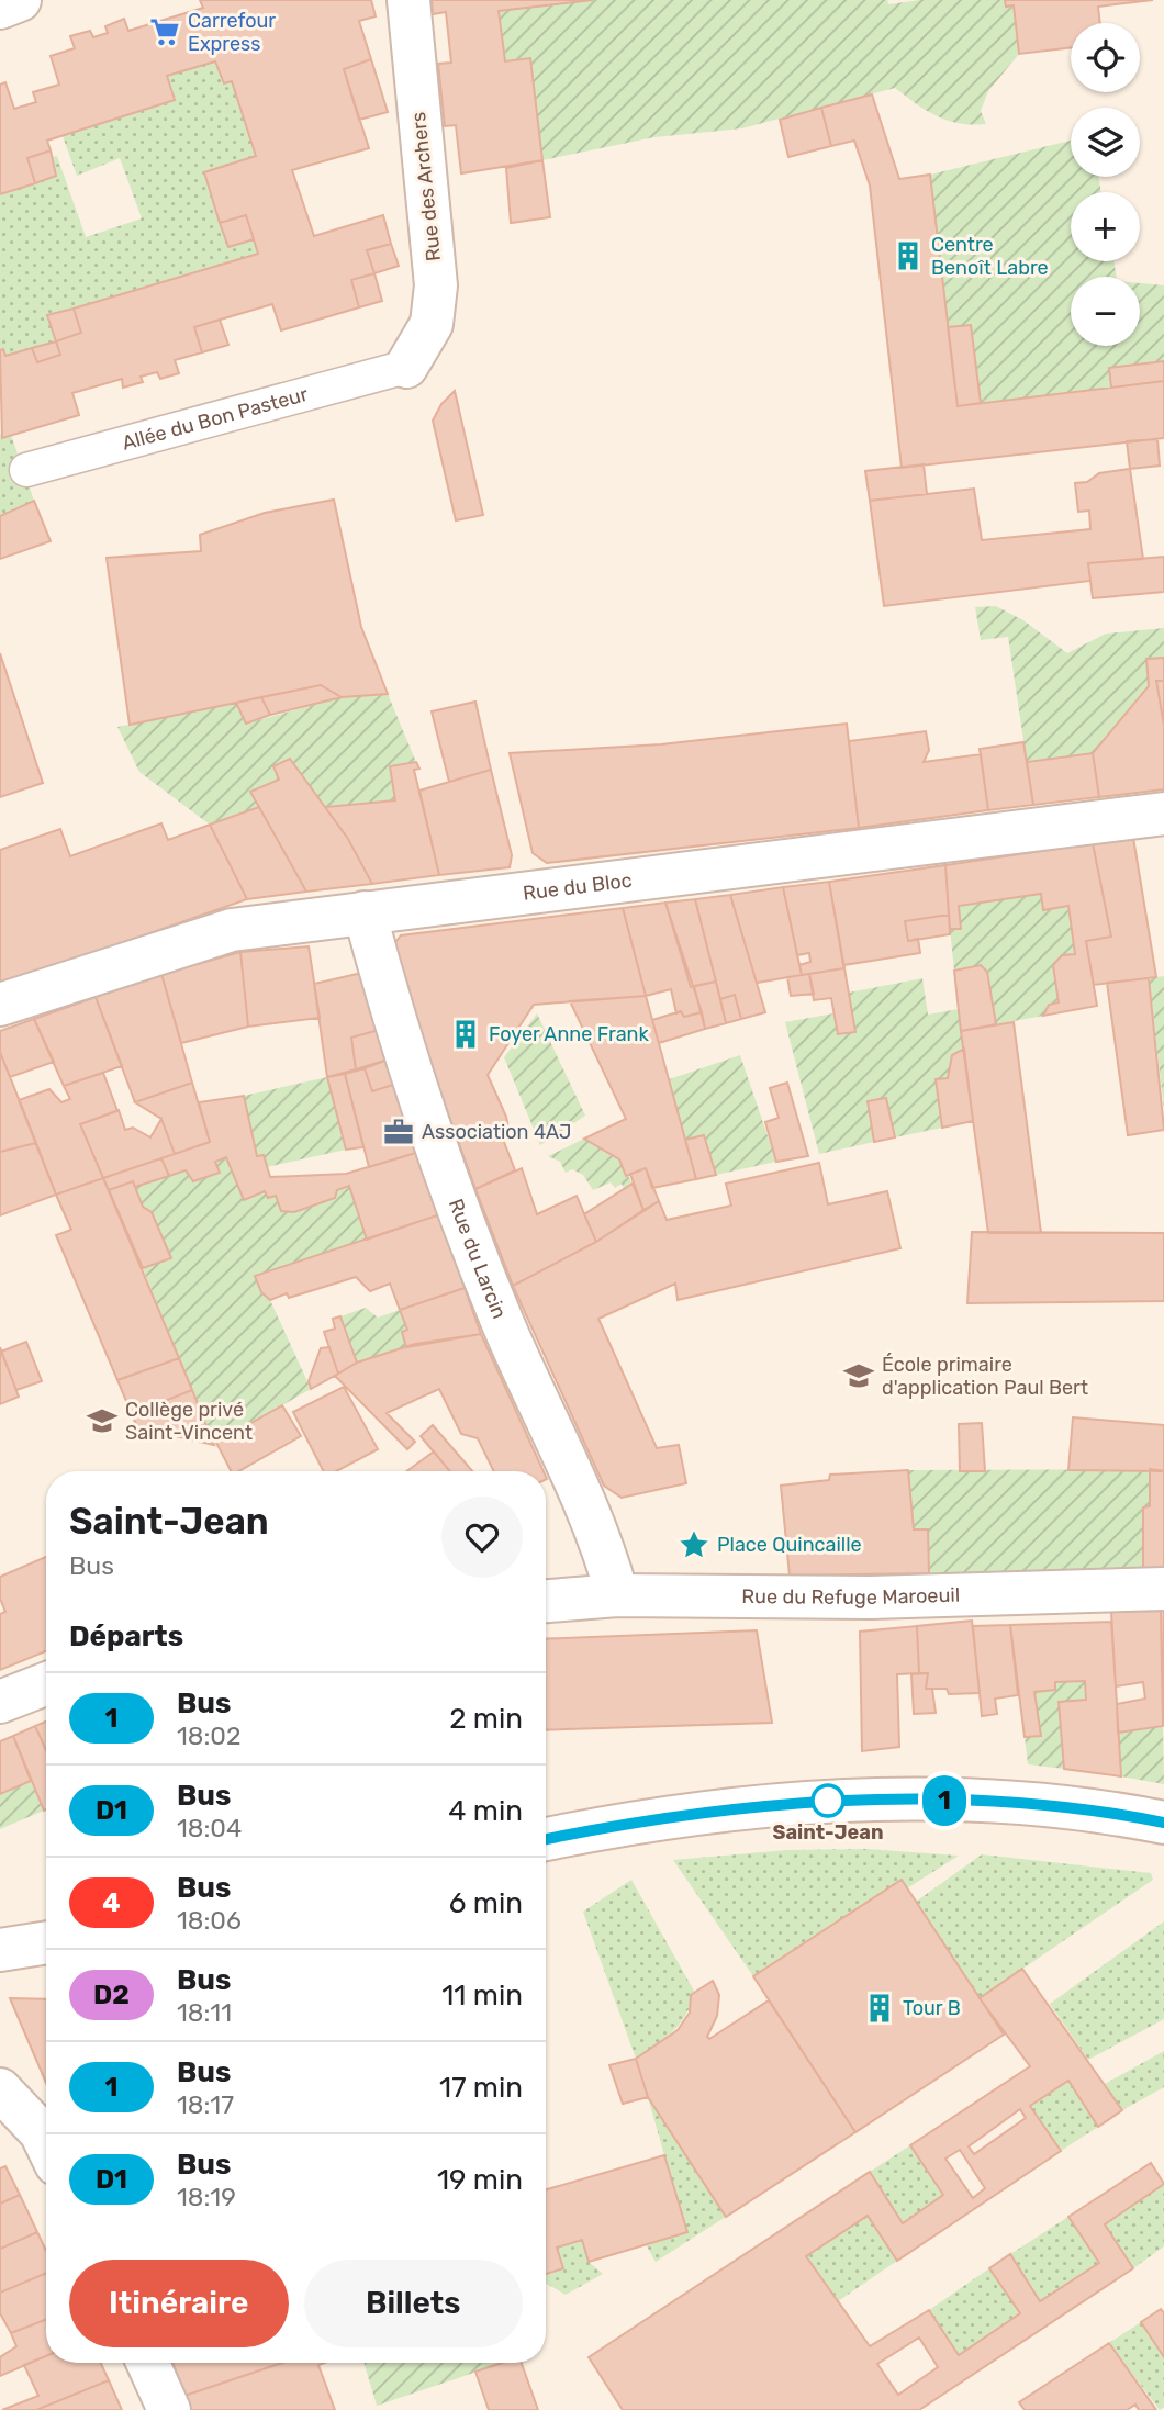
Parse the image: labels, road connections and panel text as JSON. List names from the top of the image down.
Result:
{
  "streets": {
    "street": [
      "Rue des Archers",
      "Rue du Bloc",
      "Rue du Larcin",
      "Rue du Refuge Maroeuil"
    ],
    "lane": ["Allée du Bon Pasteur"]
  },
  "crossings": [
    ["Rue des Archers", "Allée du Bon Pasteur"],
    ["Rue du Bloc", "Rue du Larcin"],
    ["Rue du Larcin", "Rue du Refuge Maroeuil"]
  ],
  "places": {
    "supermarket": ["Carrefour Express"],
    "building": ["Centre Benoît Labre", "Foyer Anne Frank", "Tour B"],
    "office": ["Association 4AJ"],
    "school or university": ["École primaire d'application Paul Bert", "Collège privé Saint-Vincent"],
    "place": ["Place Quincaille"],
    "other": ["Saint-Jean"]
  },
  "lines": ["bus line 1"],
  "page": {
    "on_map": "1",
    "map_buttons": ["+", "−"],
    "heading": [
      ["Saint-Jean", "Bus"],
      "Départs"
    ],
    "list": [
      {
        "mark": "1",
        "name": "Bus",
        "note": "18:02",
        "value": "2 min"
      },
      {
        "mark": "D1",
        "name": "Bus",
        "note": "18:04",
        "value": "4 min"
      },
      {
        "mark": "4",
        "name": "Bus",
        "note": "18:06",
        "value": "6 min"
      },
      {
        "mark": "D2",
        "name": "Bus",
        "note": "18:11",
        "value": "11 min"
      },
      {
        "mark": "1",
        "name": "Bus",
        "note": "18:17",
        "value": "17 min"
      },
      {
        "mark": "D1",
        "name": "Bus",
        "note": "18:19",
        "value": "19 min"
      }
    ],
    "buttons": ["Itinéraire", "Billets"]
  }
}
